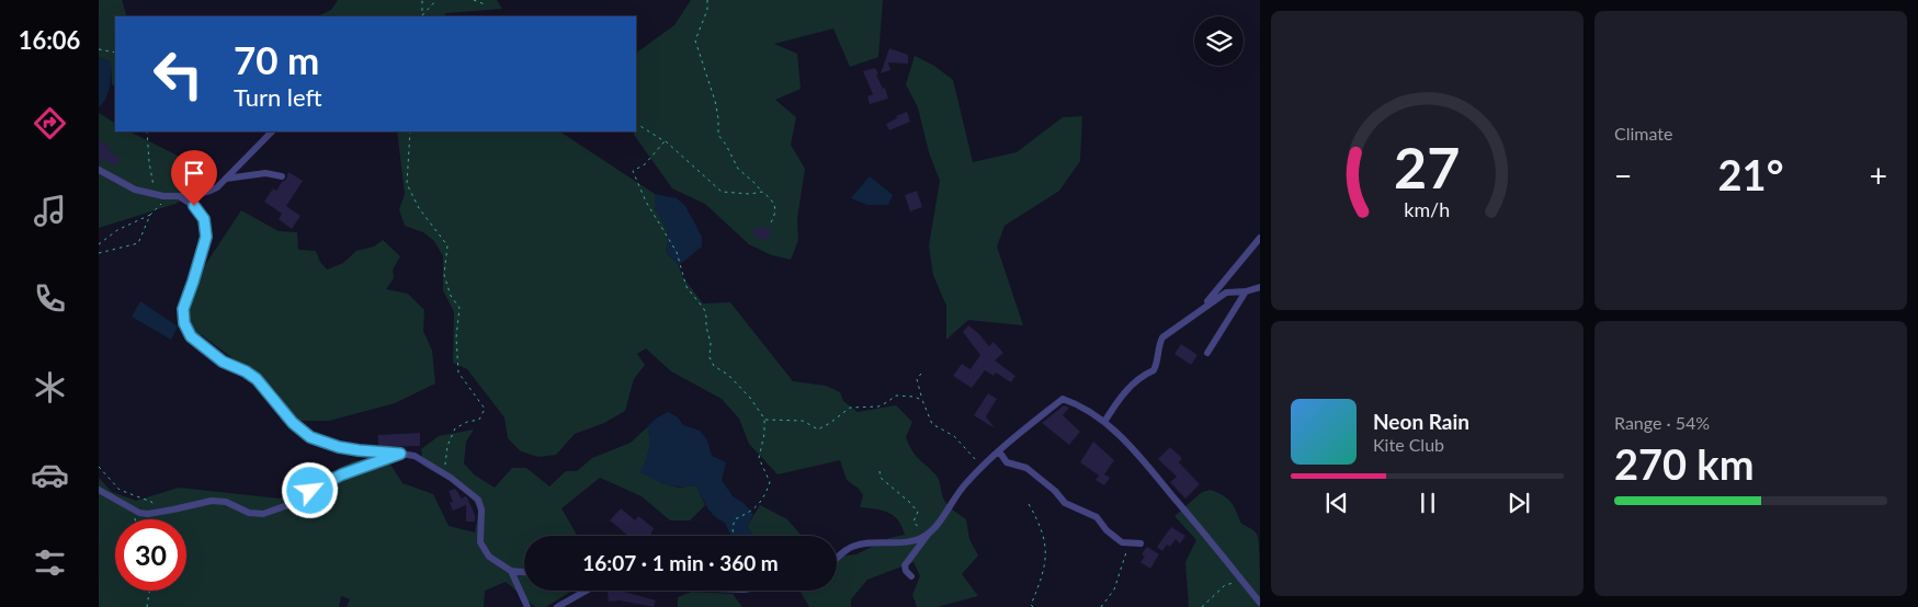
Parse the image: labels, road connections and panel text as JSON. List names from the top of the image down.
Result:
{
  "page": {
    "tabs": "16:06",
    "tile": [
      "Climate",
      ["Range · 54%", "270 km"]
    ],
    "turn": ["70 m", "Turn left"],
    "heat": ["−", "21°", "+"],
    "song": ["Neon Rain", "Kite Club"],
    "limit": "30",
    "trip": "16:07 · 1 min · 360 m",
    "gauge": ["27", "km/h"]
  }
}
